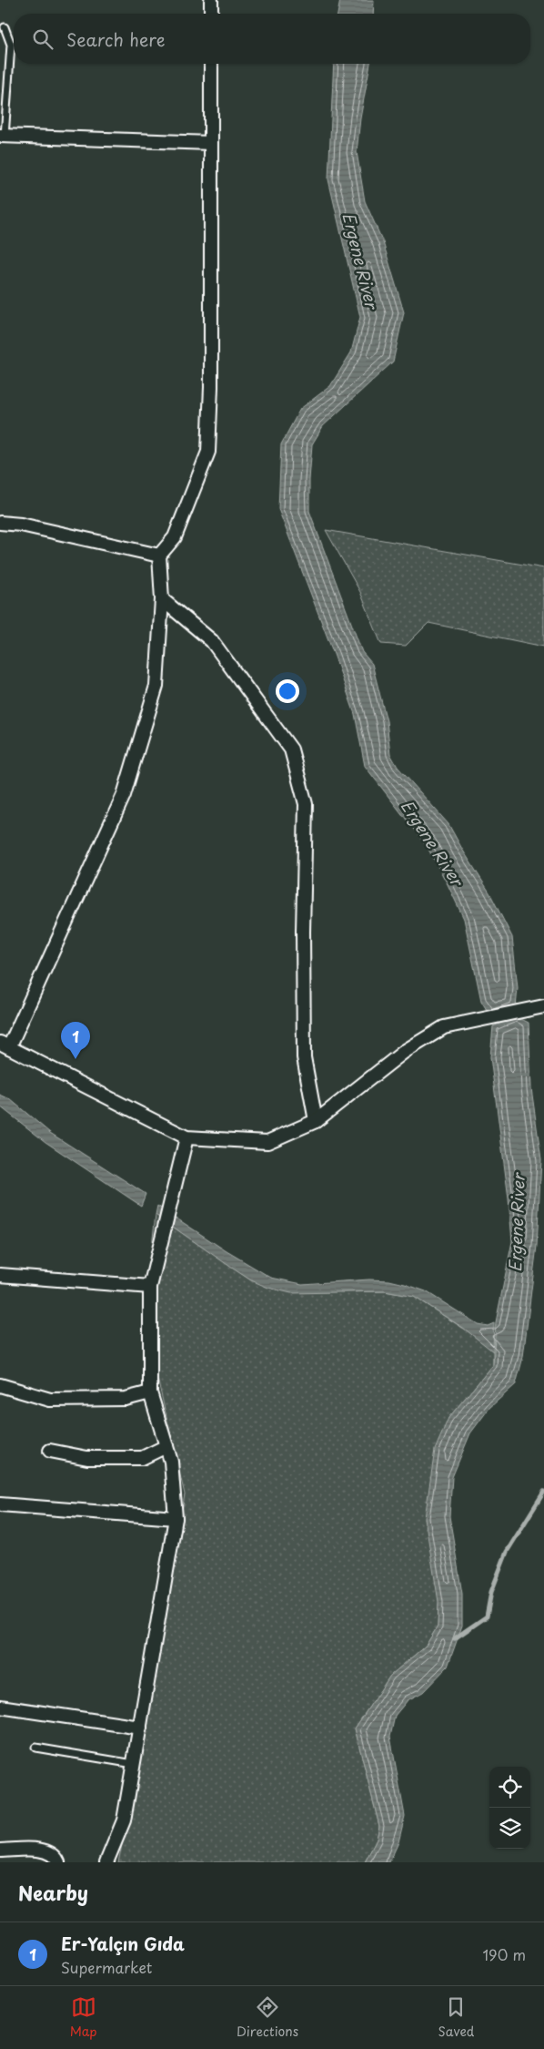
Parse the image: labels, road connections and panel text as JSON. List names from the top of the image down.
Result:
{
  "water": ["Ergene River"],
  "page": {
    "search": "Search here",
    "pins": "1",
    "heading": "Nearby",
    "list": [
      {
        "mark": "1",
        "name": "Er-Yalçın Gıda",
        "note": "Supermarket",
        "value": "190 m"
      }
    ],
    "nav": ["Map", "Directions", "Saved"]
  }
}
